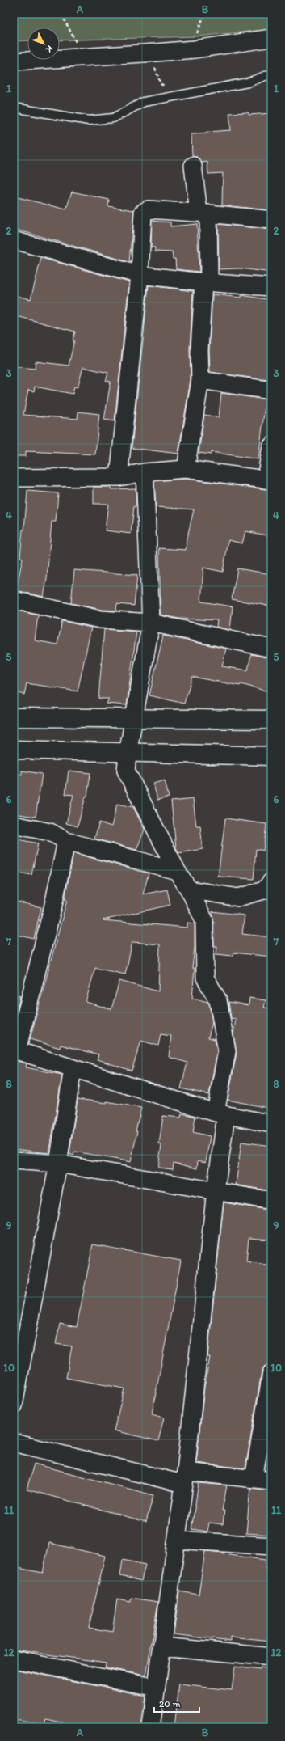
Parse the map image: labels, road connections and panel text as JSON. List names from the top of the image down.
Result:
{
  "scale_bar": "20 m",
  "north": "bottom right",
  "grid": {
    "columns": ["A", "B"],
    "rows": [
      "1",
      "2",
      "3",
      "4",
      "5",
      "6",
      "7",
      "8",
      "9",
      "10",
      "11",
      "12"
    ]
  }
}
